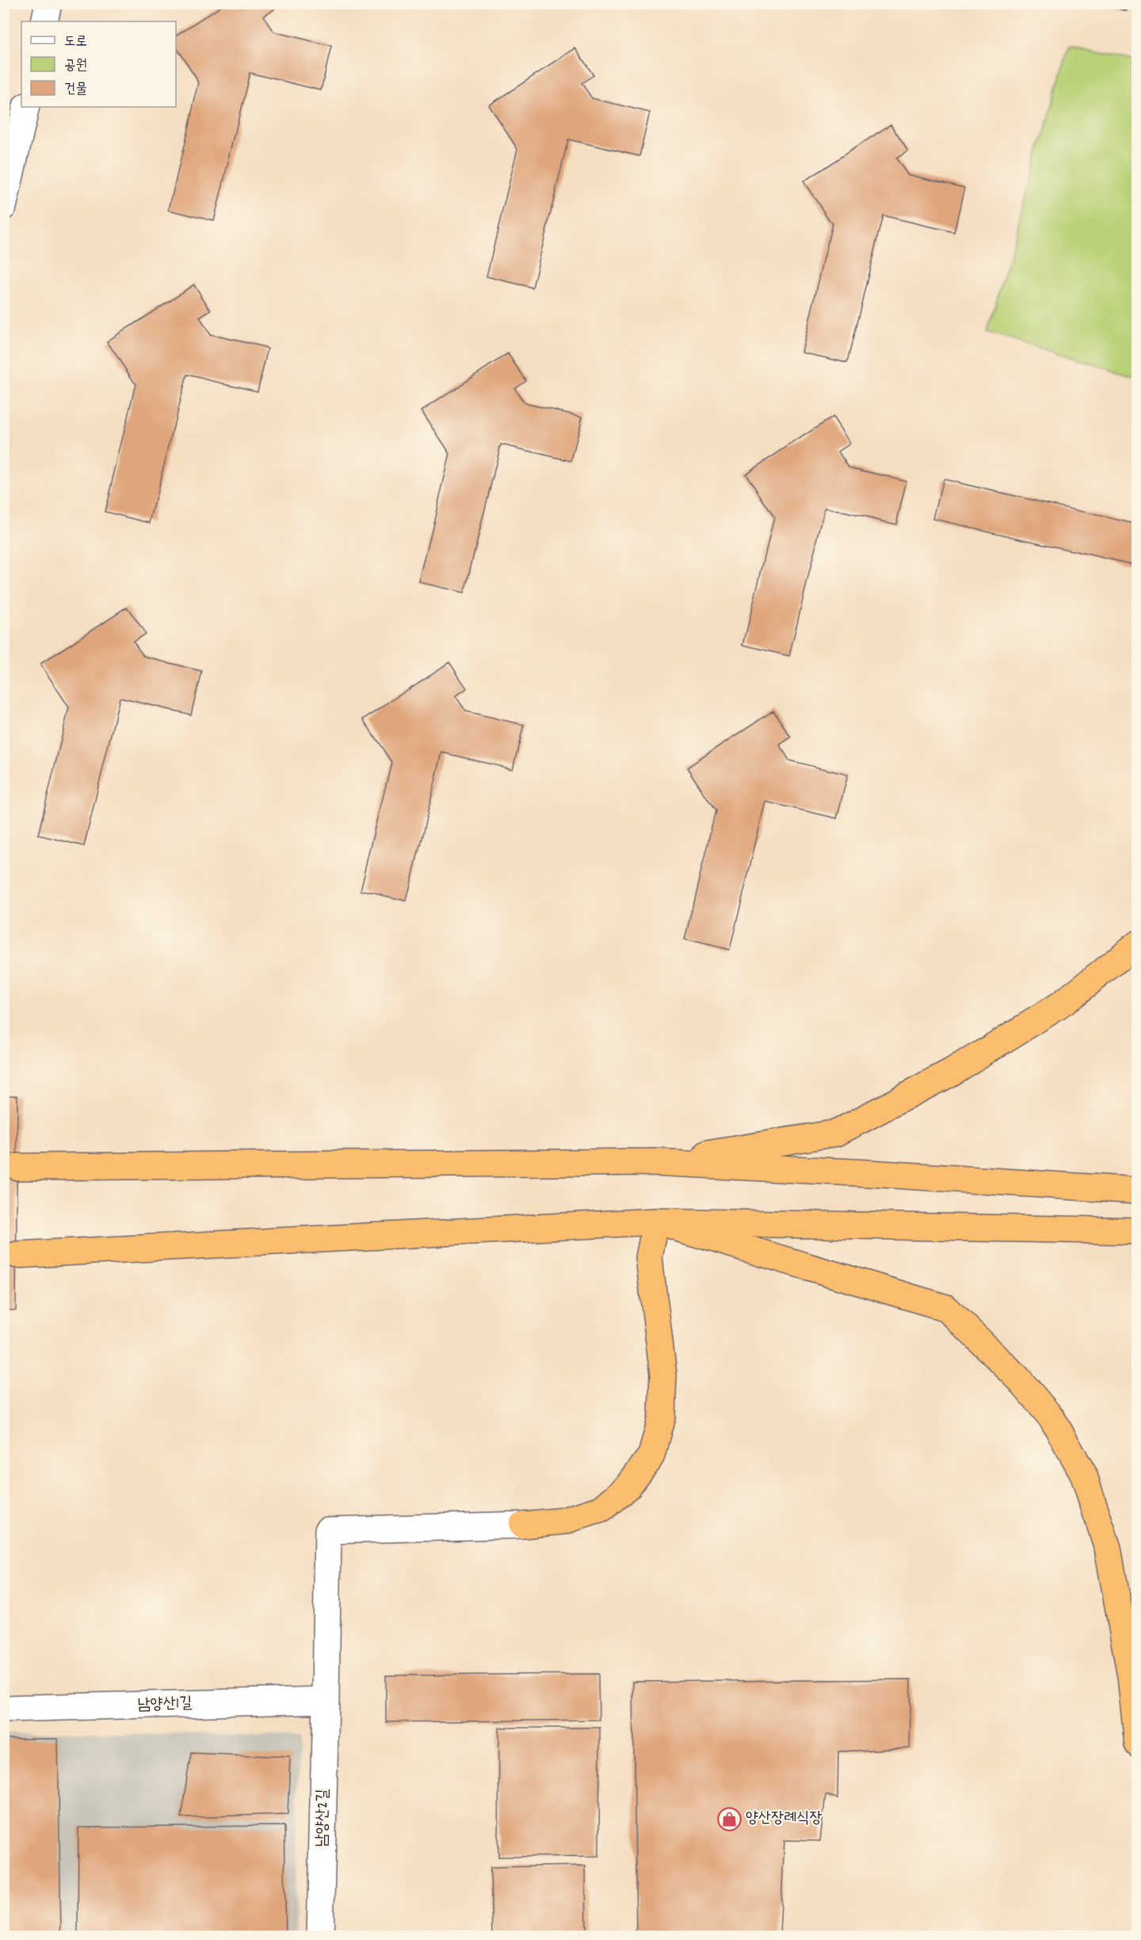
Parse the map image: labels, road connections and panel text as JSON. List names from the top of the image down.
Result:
{
  "streets": {
    "street": ["남양산1길", "남양산2길"]
  },
  "crossings": [
    ["남양산1길", "남양산2길"]
  ],
  "places": {
    "shop": ["양산장례식장"]
  },
  "legend": ["도로", "공원", "건물"]
}
